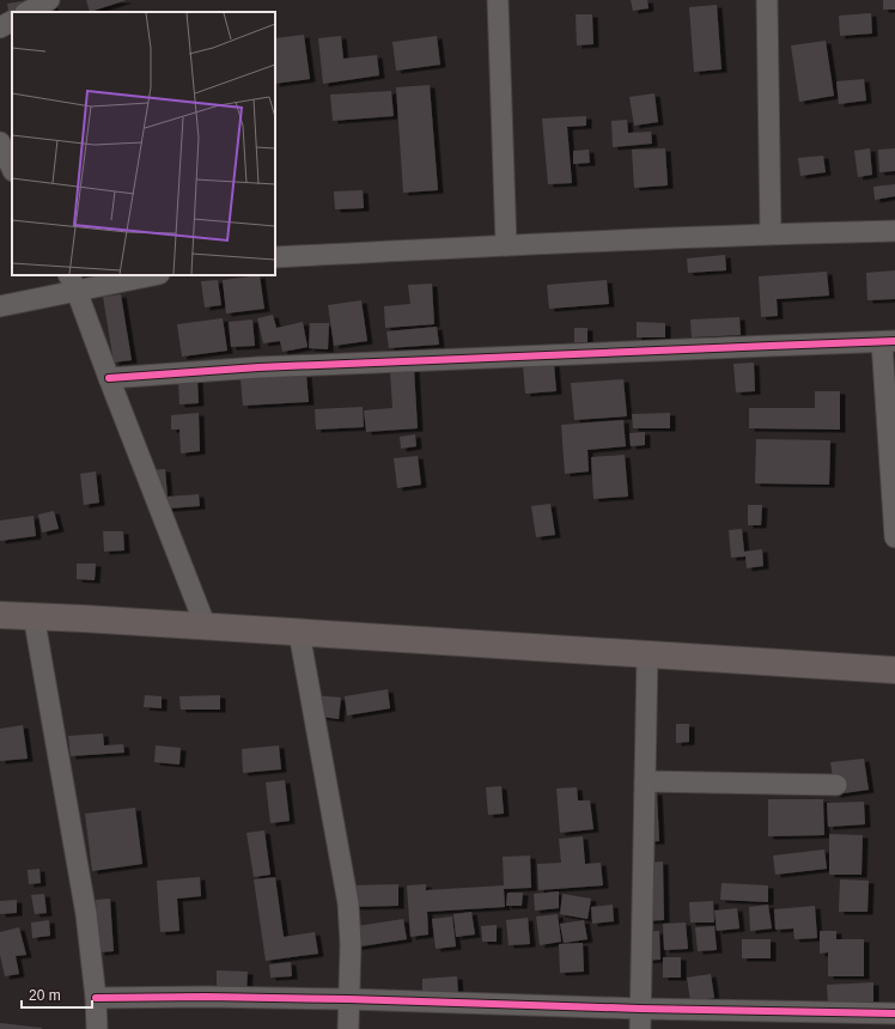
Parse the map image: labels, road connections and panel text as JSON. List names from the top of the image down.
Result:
{
  "scale_bar": "20 m"
}
